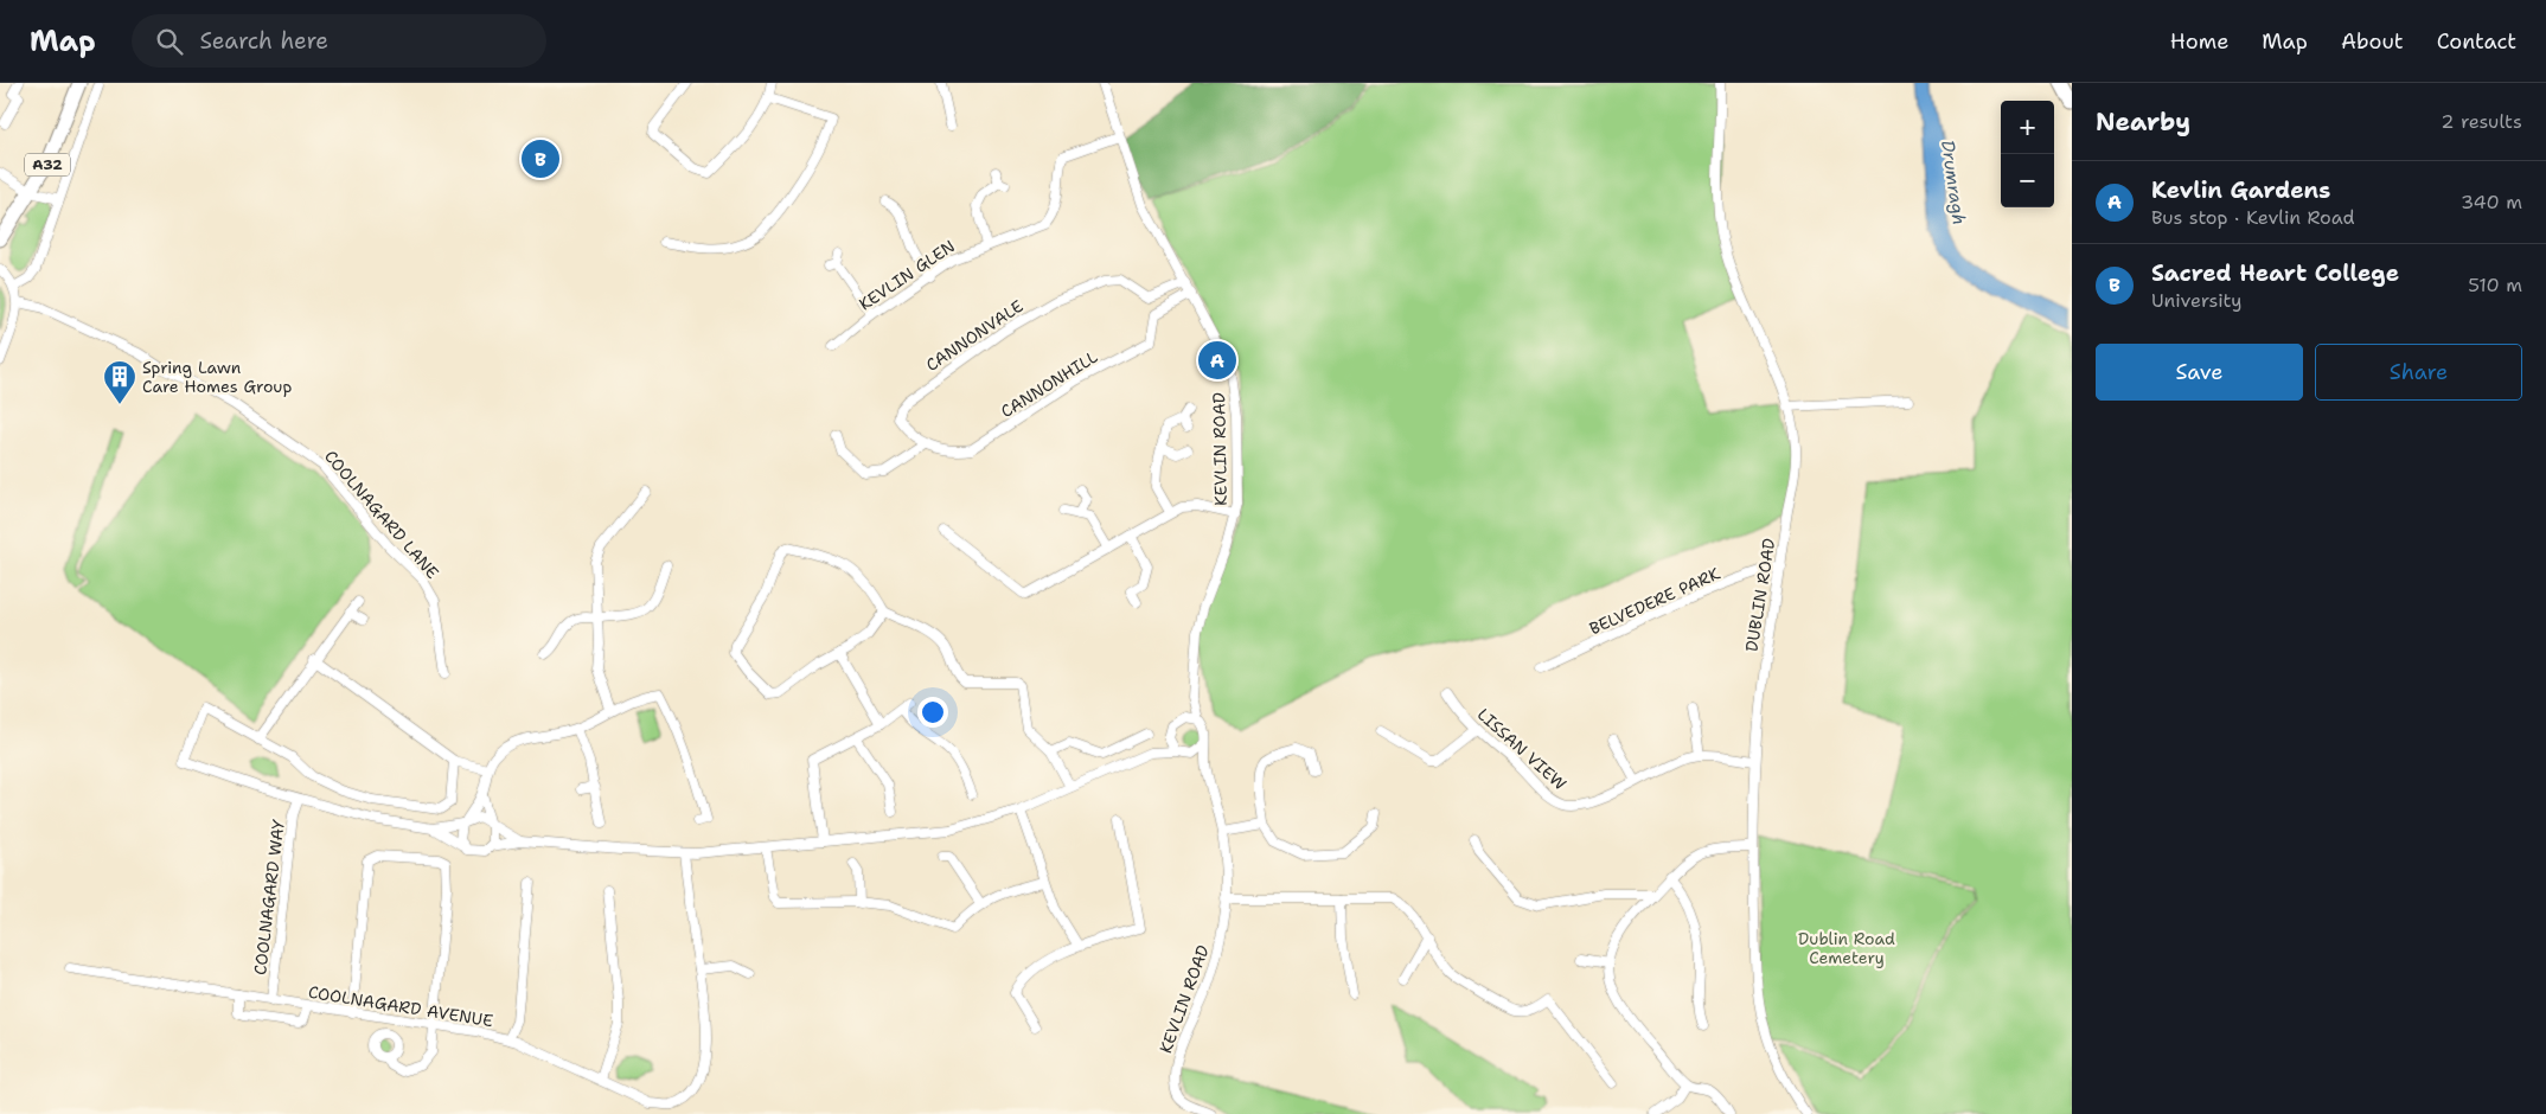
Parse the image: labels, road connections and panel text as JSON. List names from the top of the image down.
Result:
{
  "streets": {
    "highway": ["A32"],
    "street": [
      "KEVLIN GLEN",
      "CANNONVALE",
      "CANNONHILL",
      "KEVLIN ROAD",
      "COOLNAGARD LANE",
      "DUBLIN ROAD",
      "BELVEDERE PARK",
      "LISSAN VIEW",
      "COOLNAGARD WAY",
      "COOLNAGARD AVENUE"
    ]
  },
  "crossings": [
    ["KEVLIN GLEN", "KEVLIN ROAD"],
    ["CANNONVALE", "CANNONHILL"],
    ["CANNONVALE", "KEVLIN ROAD"],
    ["CANNONHILL", "KEVLIN ROAD"],
    ["DUBLIN ROAD", "BELVEDERE PARK"],
    ["DUBLIN ROAD", "LISSAN VIEW"],
    ["COOLNAGARD WAY", "COOLNAGARD AVENUE"]
  ],
  "water": ["Drumragh"],
  "parks": ["Dublin Road Cemetery"],
  "places": {
    "building": ["Spring Lawn Care Homes Group"]
  },
  "page": {
    "header": "Map",
    "search": "Search here",
    "nav": [
      "Home",
      "Map",
      "About",
      "Contact"
    ],
    "heading": ["Nearby", "2 results"],
    "map_buttons": ["+", "−"],
    "pins": ["B", "A"],
    "list": [
      {
        "mark": "A",
        "name": "Kevlin Gardens",
        "note": "Bus stop · Kevlin Road",
        "value": "340 m"
      },
      {
        "mark": "B",
        "name": "Sacred Heart College",
        "note": "University",
        "value": "510 m"
      }
    ],
    "buttons": ["Save", "Share"]
  }
}
